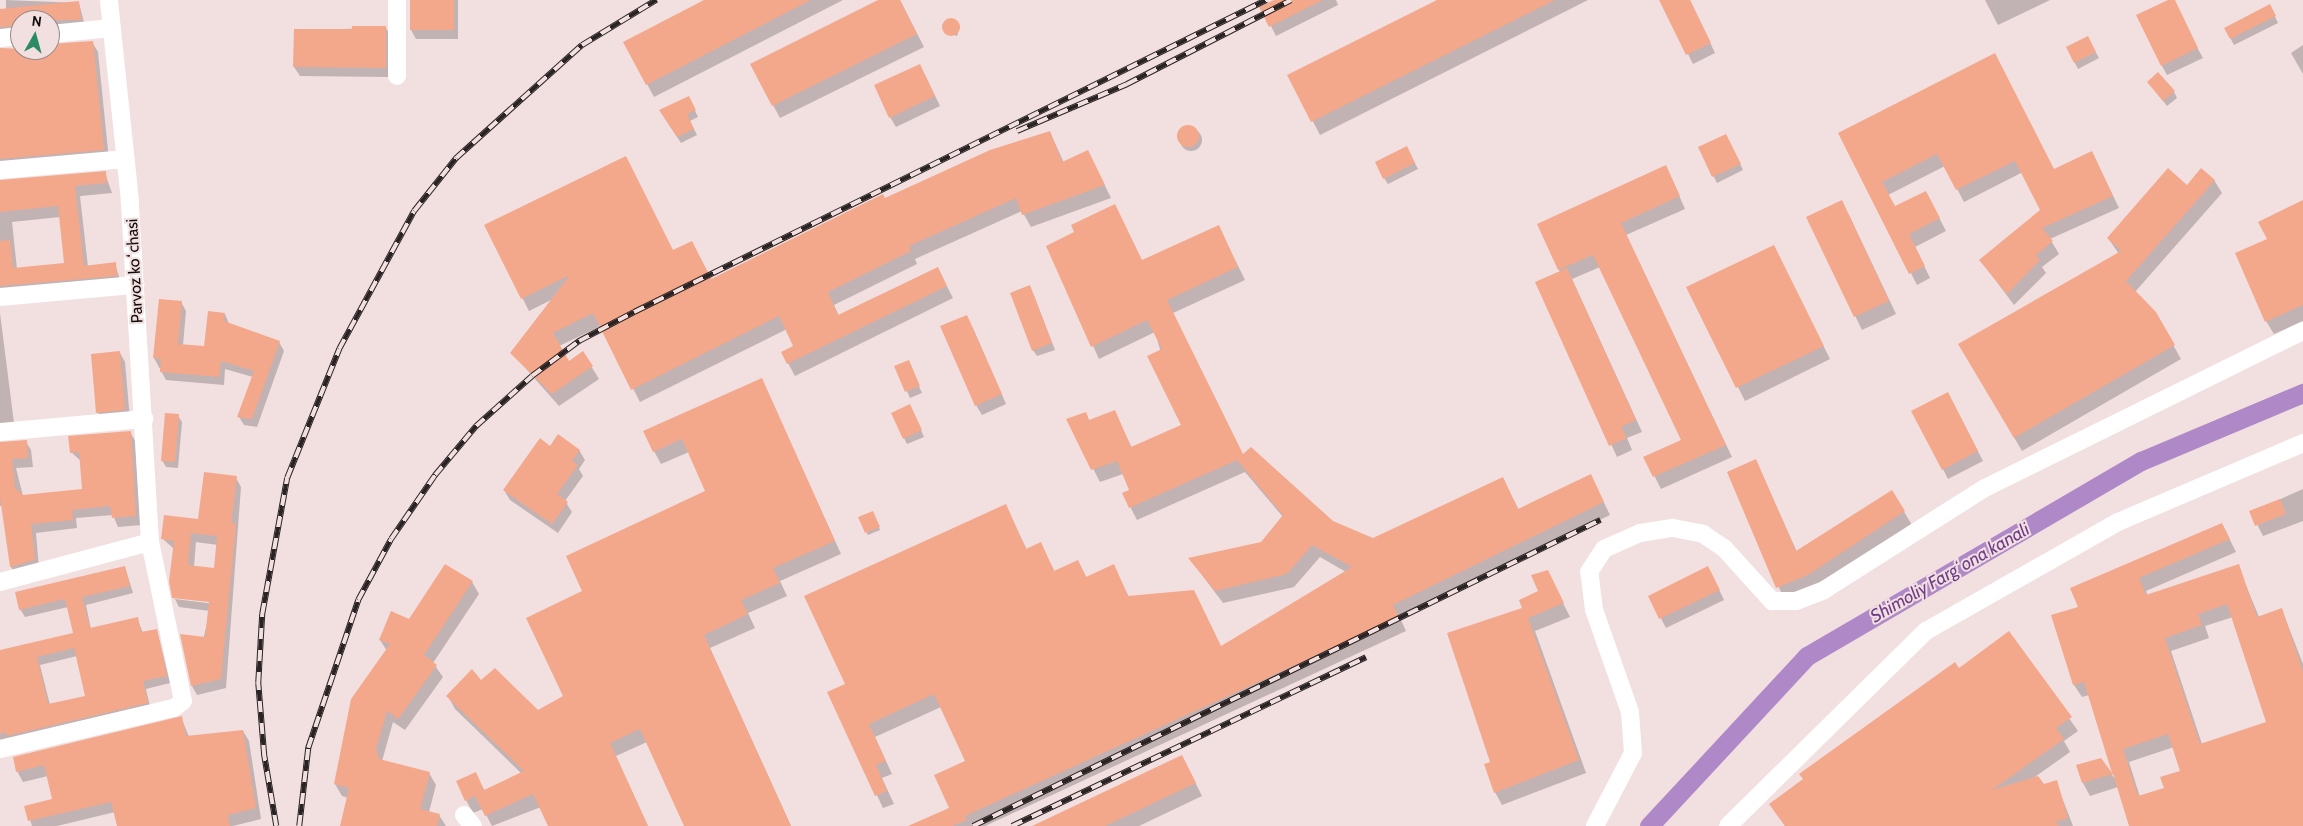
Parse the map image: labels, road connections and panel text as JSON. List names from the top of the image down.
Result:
{
  "streets": {
    "street": ["Parvoz koʻchasi"]
  },
  "water": ["Shimoliy Fargʻona kanali"],
  "north": "top"
}
